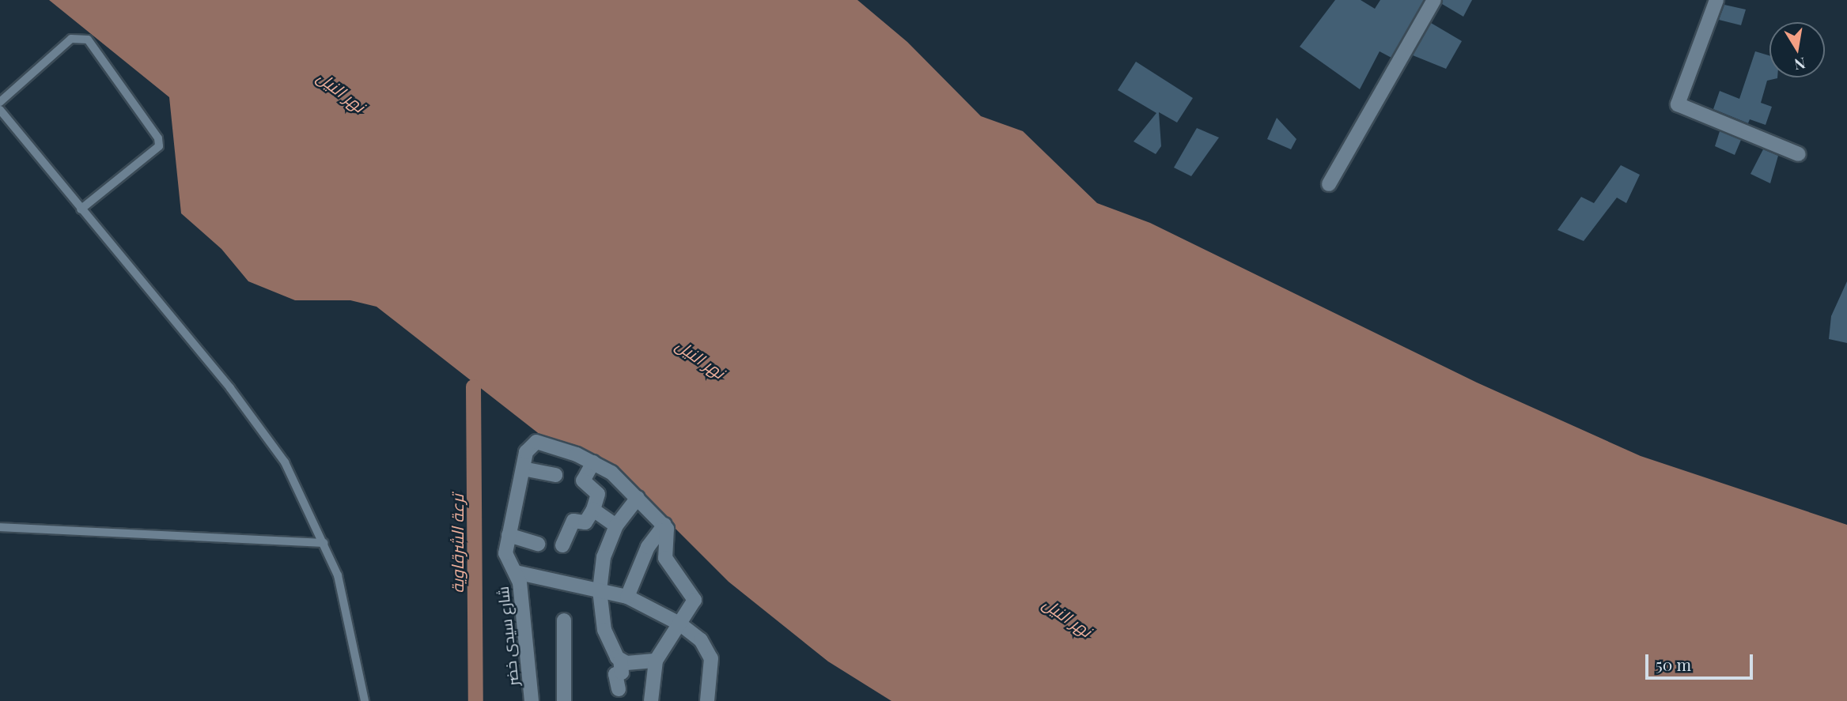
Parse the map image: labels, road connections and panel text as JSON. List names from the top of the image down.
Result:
{
  "streets": {
    "street": ["شارع سيدى خضر"]
  },
  "water": ["نهر النيل", "ترعة الشرقاوية"],
  "scale_bar": "50 m",
  "north": "bottom"
}
